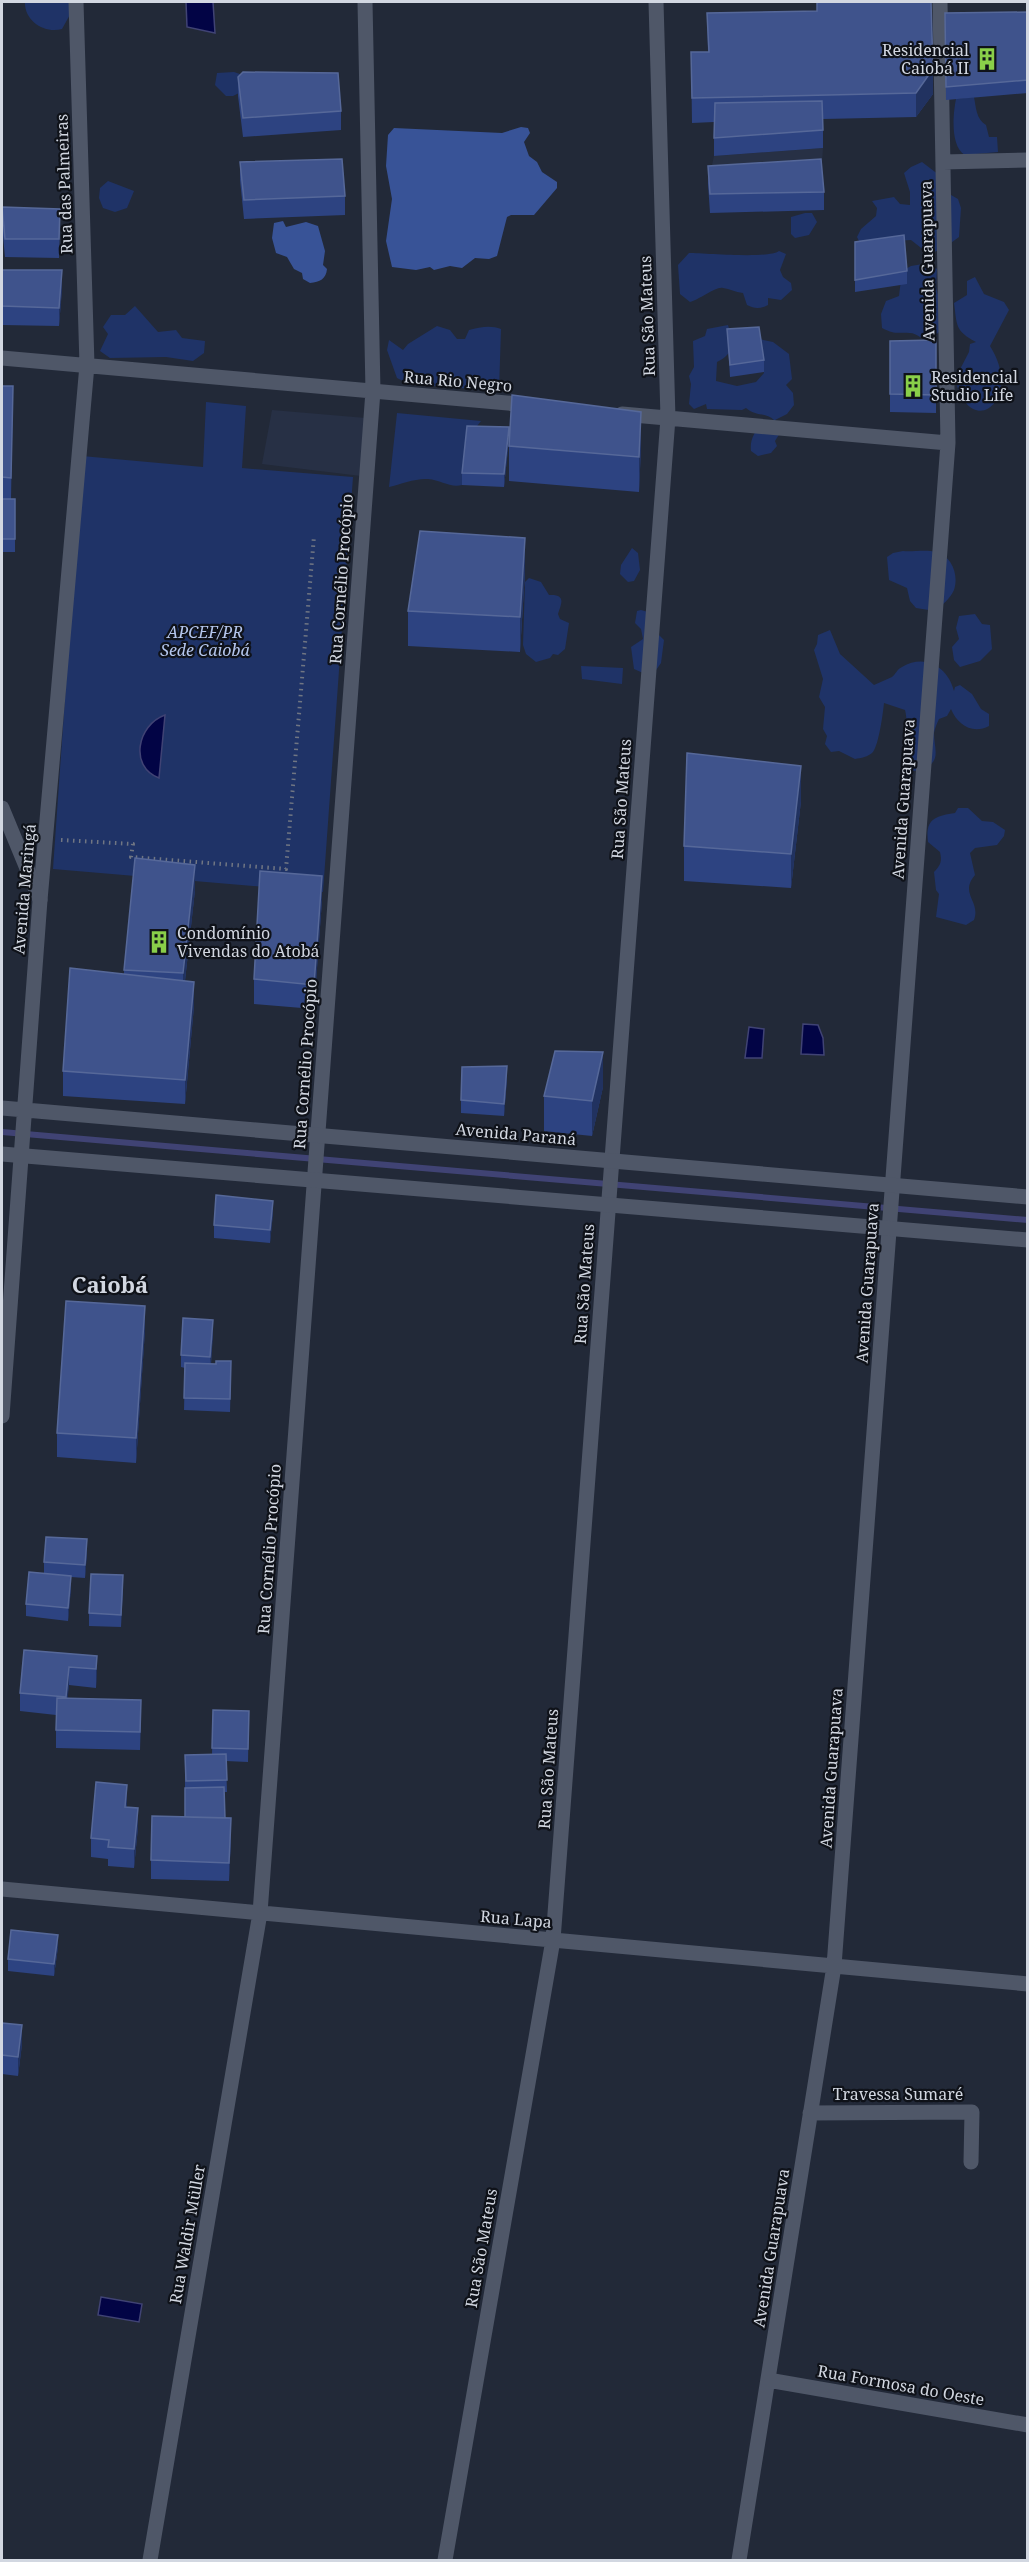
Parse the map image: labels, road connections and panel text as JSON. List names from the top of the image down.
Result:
{
  "streets": {
    "street": [
      "Rua das Palmeiras",
      "Avenida Guarapuava",
      "Rua São Mateus",
      "Rua Rio Negro",
      "Rua Cornélio Procópio",
      "Avenida Maringá",
      "Avenida Paraná",
      "Rua Lapa",
      "Travessa Sumaré",
      "Rua Waldir Müller",
      "Rua Formosa do Oeste"
    ]
  },
  "crossings": [
    ["Rua das Palmeiras", "Rua Rio Negro"],
    ["Rua das Palmeiras", "Avenida Maringá"],
    ["Avenida Guarapuava", "Avenida Paraná"],
    ["Avenida Guarapuava", "Rua Lapa"],
    ["Avenida Guarapuava", "Travessa Sumaré"],
    ["Avenida Guarapuava", "Rua Formosa do Oeste"],
    ["Rua São Mateus", "Avenida Paraná"],
    ["Rua São Mateus", "Rua Lapa"],
    ["Rua Rio Negro", "Rua Cornélio Procópio"],
    ["Rua Rio Negro", "Avenida Maringá"],
    ["Rua Cornélio Procópio", "Avenida Paraná"],
    ["Rua Cornélio Procópio", "Rua Lapa"],
    ["Rua Cornélio Procópio", "Rua Waldir Müller"],
    ["Avenida Maringá", "Avenida Paraná"],
    ["Rua Lapa", "Rua Waldir Müller"]
  ],
  "districts": ["Caiobá"],
  "parks": ["APCEF/PR Sede Caiobá"],
  "places": {
    "building": ["Residencial Caiobá II", "Residencial Studio Life", "Condomínio Vivendas do Atobá"]
  }
}
